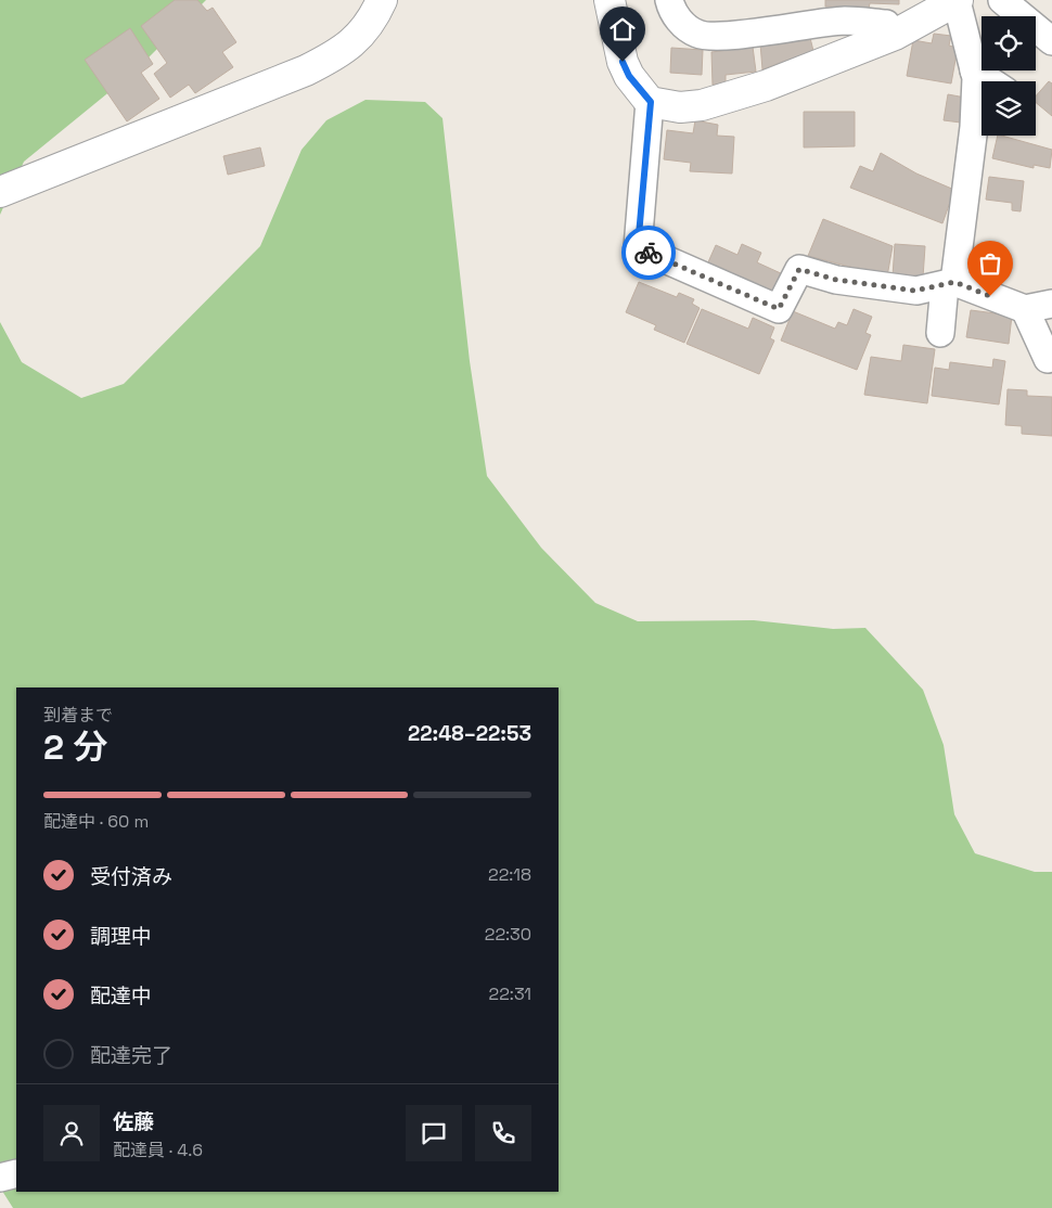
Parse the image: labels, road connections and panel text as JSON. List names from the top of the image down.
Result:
{
  "page": {
    "heading": ["2 分", "到着まで", "22:48–22:53"],
    "panel": ["佐藤", "配達員 · 4.6"],
    "bar": "配達中 · 60 m",
    "list": [
      ["受付済み", "22:18"],
      ["調理中", "22:30"],
      ["配達中", "22:31"],
      "配達完了"
    ]
  }
}
